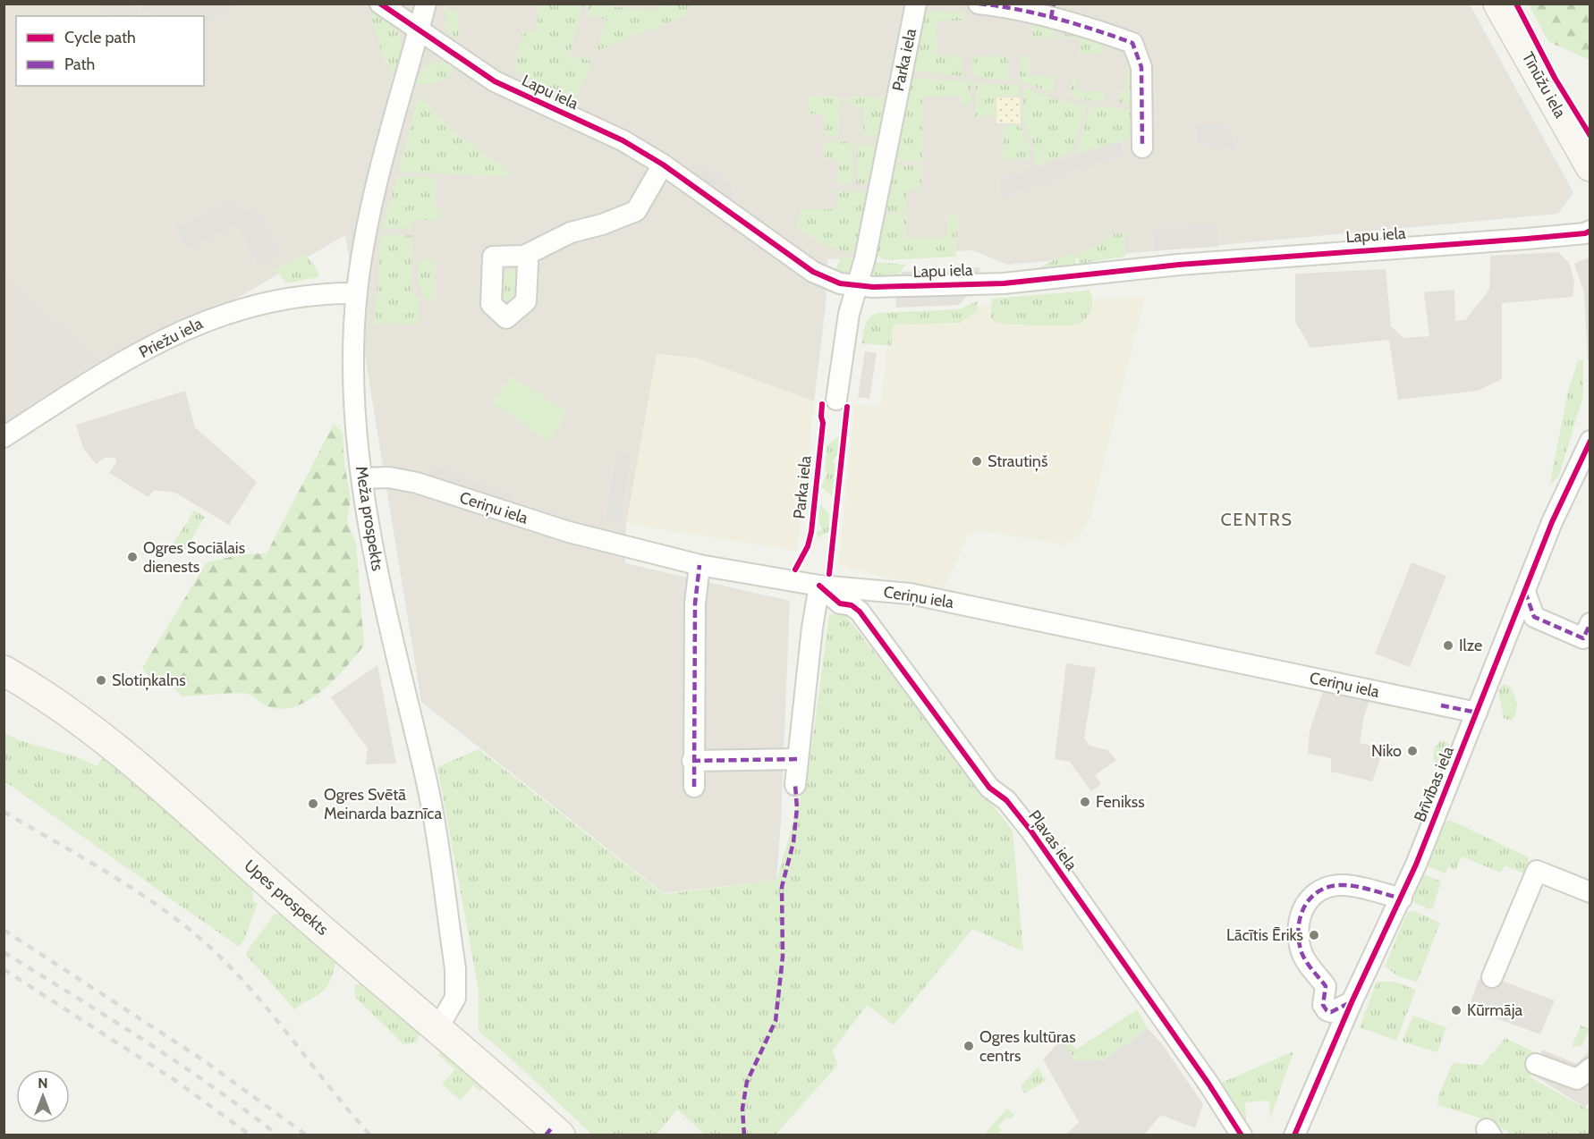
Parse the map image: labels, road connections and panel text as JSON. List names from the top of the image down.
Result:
{
  "streets": {
    "main road": ["Tīnūžu iela", "Upes prospekts"],
    "street": [
      "Parka iela",
      "Lapu iela",
      "Priežu iela",
      "Ceriņu iela",
      "Meža prospekts",
      "Brīvības iela",
      "Pļavas iela"
    ]
  },
  "crossings": [
    ["Parka iela", "Lapu iela"],
    ["Lapu iela", "Meža prospekts"],
    ["Priežu iela", "Meža prospekts"],
    ["Ceriņu iela", "Meža prospekts"],
    ["Ceriņu iela", "Brīvības iela"],
    ["Ceriņu iela", "Pļavas iela"],
    ["Meža prospekts", "Upes prospekts"]
  ],
  "districts": ["CENTRS"],
  "places": [
    "Strautiņš",
    "Ogres Sociālais dienests",
    "Ilze",
    "Slotiņkalns",
    "Niko",
    "Fenikss",
    "Ogres Svētā Meinarda baznīca",
    "Lācītis Ēriks",
    "Kūrmāja",
    "Ogres kultūras centrs"
  ],
  "legend": ["Cycle path", "Path"],
  "north": "top"
}
